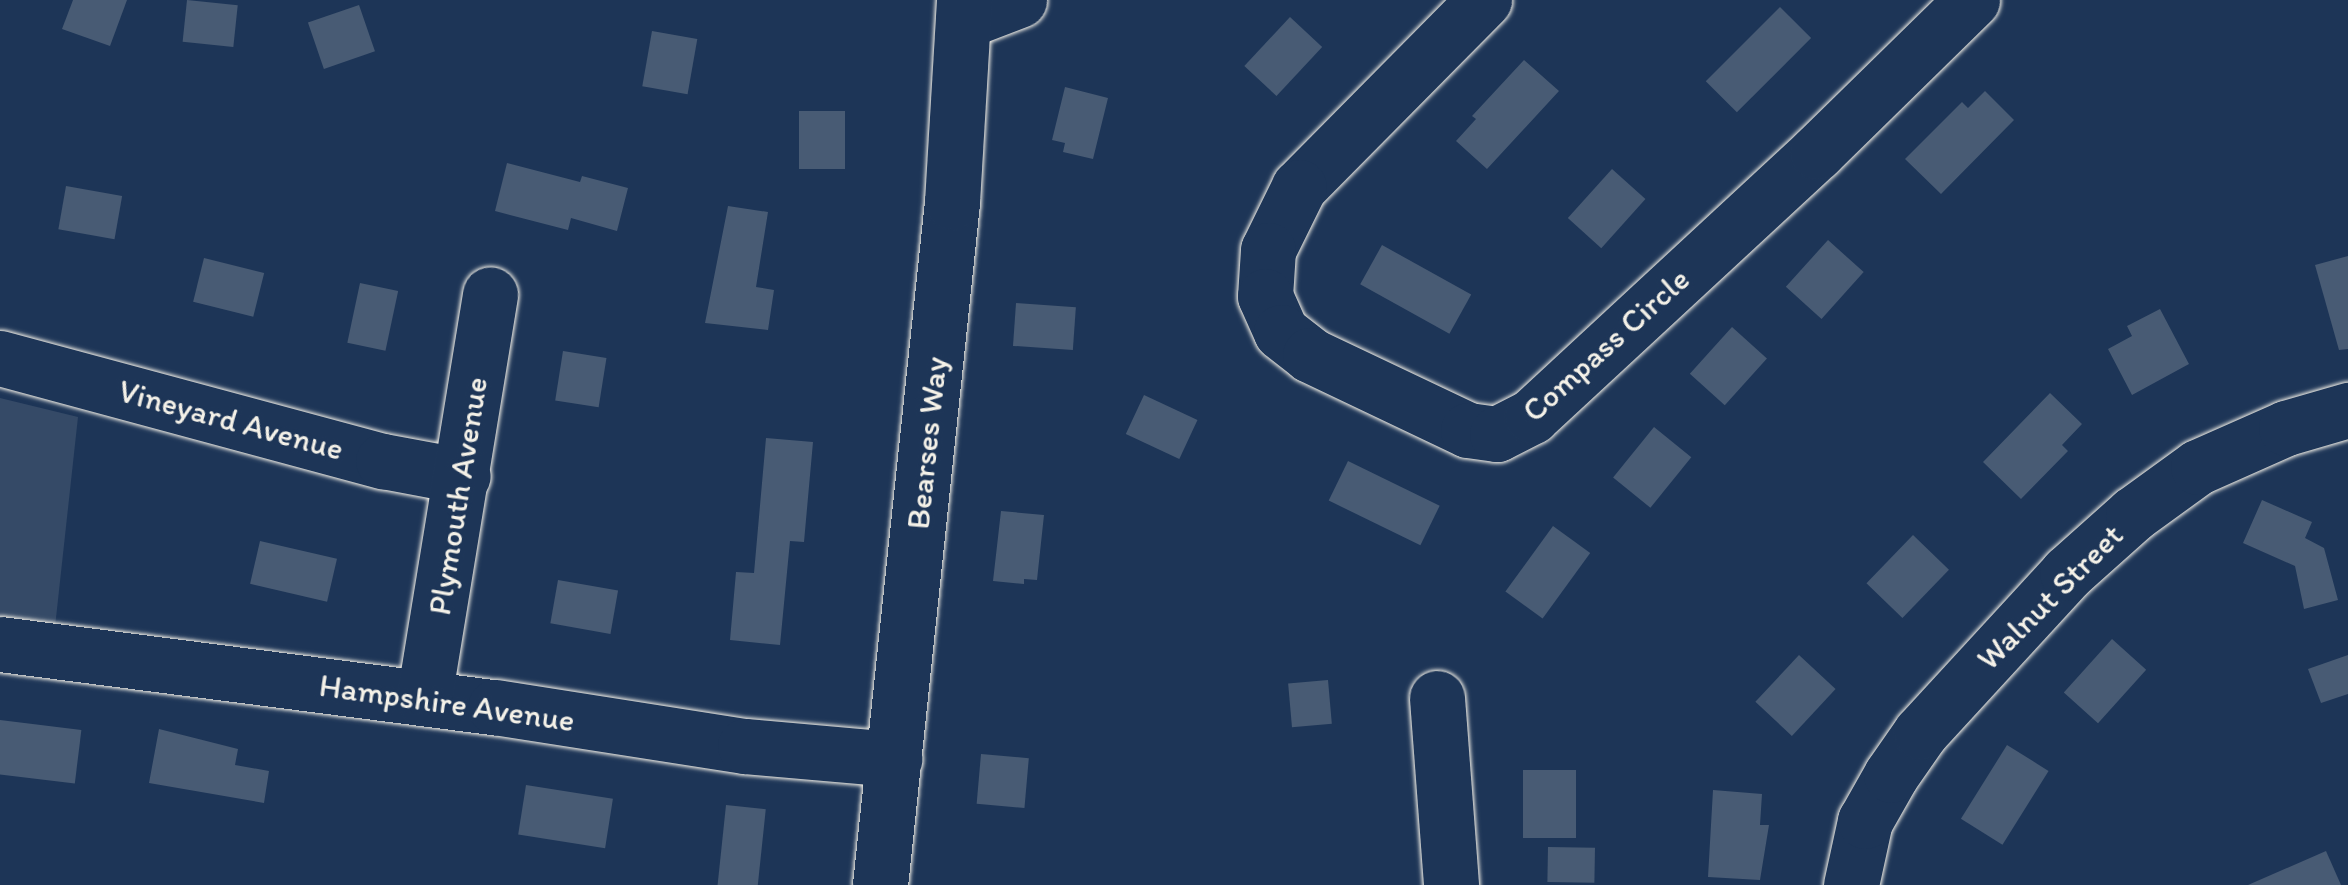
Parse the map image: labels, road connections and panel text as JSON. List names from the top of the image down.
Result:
{
  "streets": {
    "street": [
      "Compass Circle",
      "Vineyard Avenue",
      "Bearses Way",
      "Plymouth Avenue",
      "Walnut Street",
      "Hampshire Avenue"
    ]
  },
  "crossings": [
    ["Vineyard Avenue", "Plymouth Avenue"],
    ["Bearses Way", "Hampshire Avenue"],
    ["Plymouth Avenue", "Hampshire Avenue"]
  ]
}
